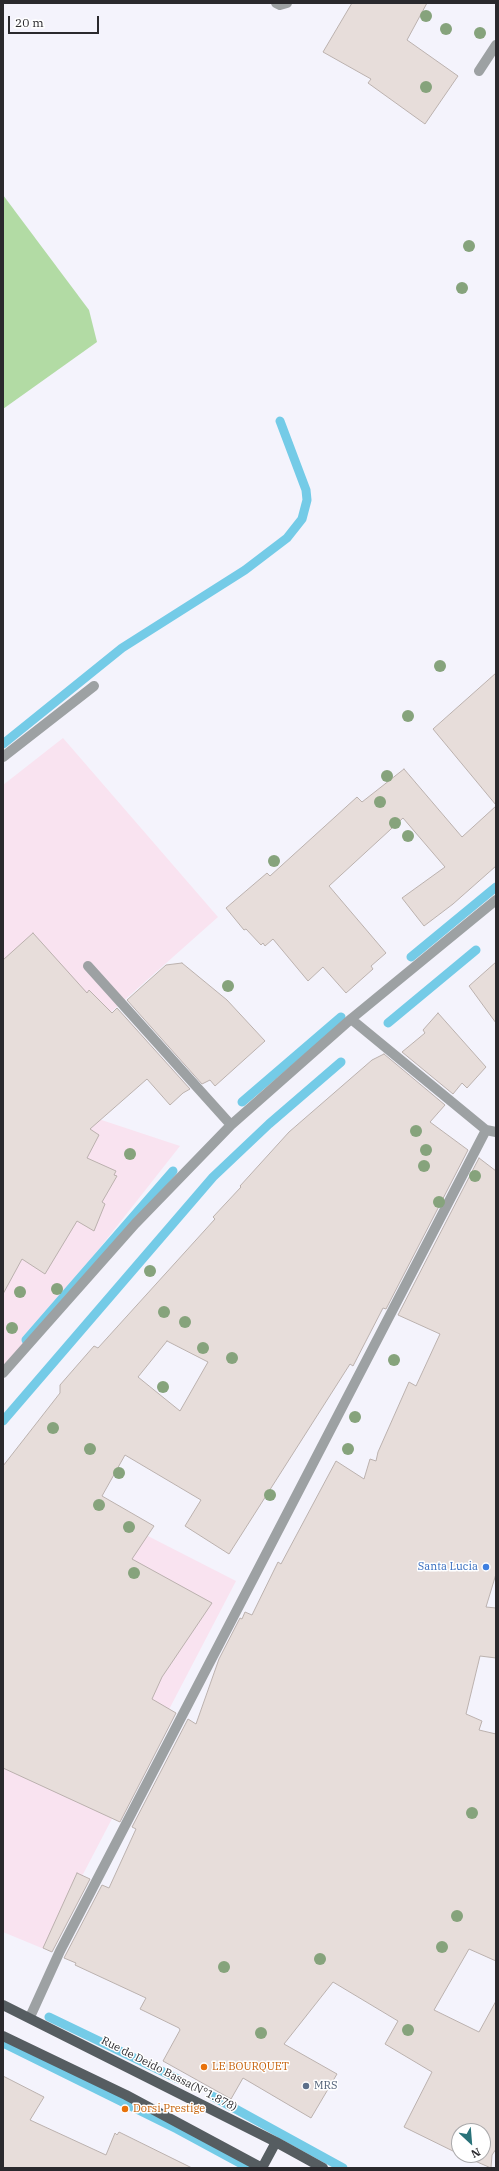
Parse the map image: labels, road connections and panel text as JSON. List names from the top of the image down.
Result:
{
  "streets": {
    "main road": ["Rue de Deido Bassa(N°1.878)"]
  },
  "places": [
    "Santa Lucia",
    "LE BOURQUET",
    "MRS",
    "Dorsi Prestige"
  ],
  "scale_bar": "20 m",
  "north": "bottom right"
}
